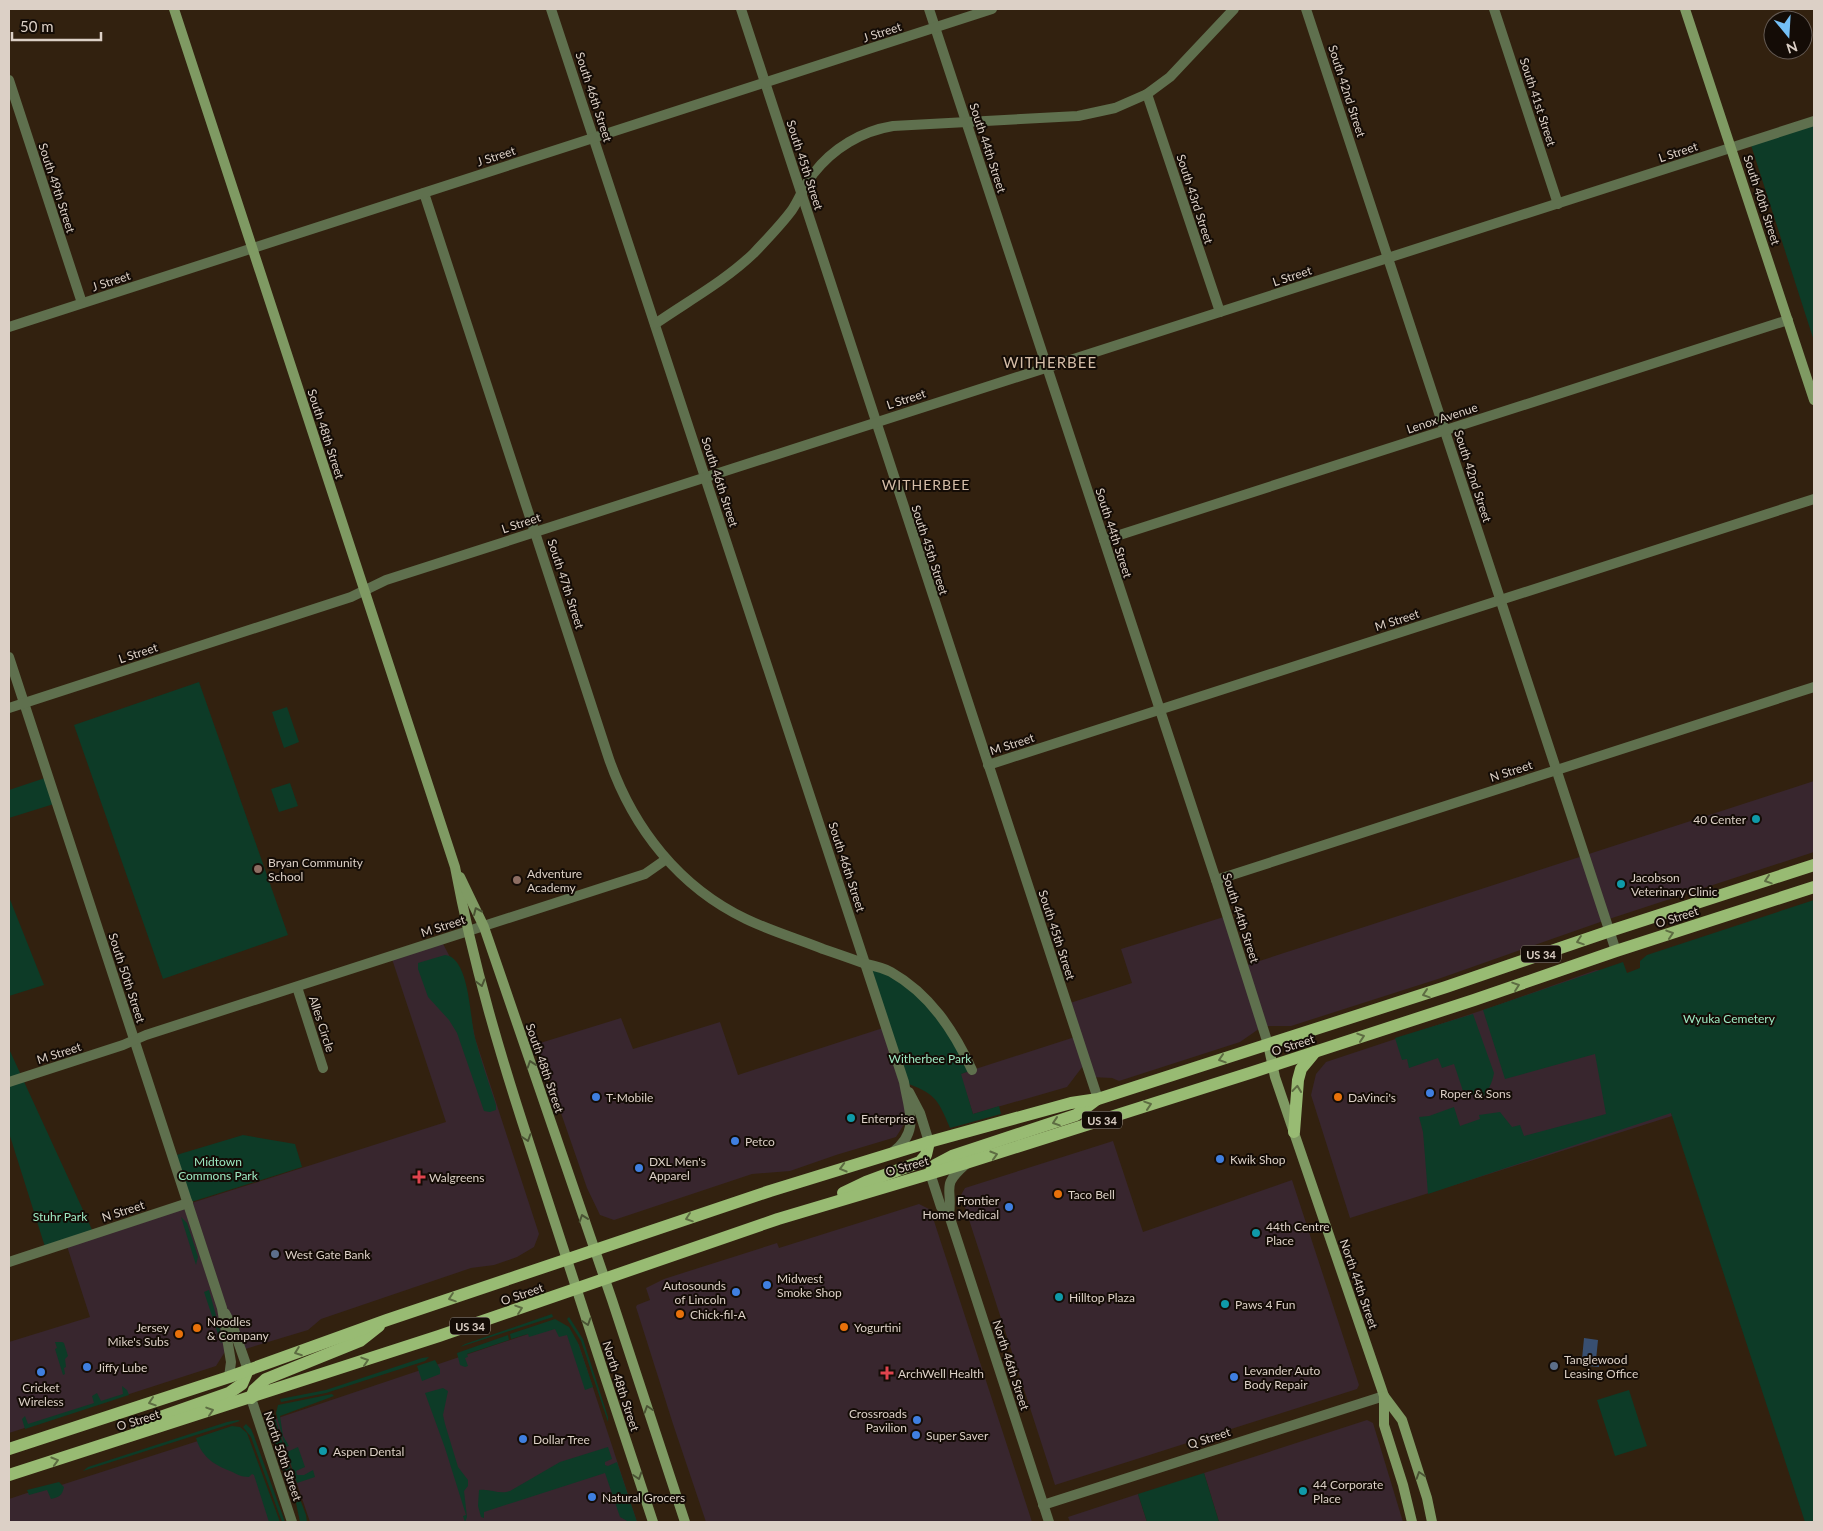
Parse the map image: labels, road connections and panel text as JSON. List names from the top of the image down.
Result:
{
  "streets": {
    "main road": [
      "South 44th Street",
      "South 40th Street",
      "South 48th Street",
      "O Street",
      "US 34",
      "North 44th Street",
      "North 48th Street"
    ],
    "street": [
      "J Street",
      "South 42nd Street",
      "South 46th Street",
      "South 41st Street",
      "L Street",
      "South 45th Street",
      "South 49th Street",
      "South 43rd Street",
      "Lenox Avenue",
      "South 47th Street",
      "M Street",
      "N Street",
      "South 50th Street",
      "Alles Circle",
      "North 46th Street",
      "Q Street",
      "North 50th Street"
    ]
  },
  "crossings": [
    ["J Street", "South 46th Street"],
    ["J Street", "South 44th Street"],
    ["J Street", "South 45th Street"],
    ["J Street", "South 49th Street"],
    ["J Street", "South 48th Street"],
    ["J Street", "South 47th Street"],
    ["South 42nd Street", "L Street"],
    ["South 42nd Street", "Lenox Avenue"],
    ["South 42nd Street", "M Street"],
    ["South 42nd Street", "N Street"],
    ["South 42nd Street", "O Street"],
    ["South 46th Street", "L Street"],
    ["South 46th Street", "O Street"],
    ["South 41st Street", "L Street"],
    ["South 44th Street", "L Street"],
    ["South 44th Street", "Lenox Avenue"],
    ["South 44th Street", "M Street"],
    ["South 44th Street", "N Street"],
    ["South 44th Street", "O Street"],
    ["South 44th Street", "North 44th Street"],
    ["L Street", "South 45th Street"],
    ["L Street", "South 43rd Street"],
    ["L Street", "South 40th Street"],
    ["L Street", "South 48th Street"],
    ["L Street", "South 47th Street"],
    ["L Street", "South 50th Street"],
    ["South 45th Street", "M Street"],
    ["South 45th Street", "O Street"],
    ["South 40th Street", "Lenox Avenue"],
    ["South 48th Street", "M Street"],
    ["South 48th Street", "O Street"],
    ["South 48th Street", "North 48th Street"],
    ["South 47th Street", "M Street"],
    ["M Street", "South 50th Street"],
    ["M Street", "Alles Circle"],
    ["N Street", "South 50th Street"],
    ["O Street", "South 50th Street"],
    ["O Street", "North 44th Street"],
    ["O Street", "North 46th Street"],
    ["O Street", "North 48th Street"],
    ["O Street", "North 50th Street"],
    ["North 44th Street", "Q Street"],
    ["North 46th Street", "Q Street"]
  ],
  "districts": ["WITHERBEE", "WITHERBEE"],
  "parks": [
    "Wyuka Cemetery",
    "Witherbee Park",
    "Midtown Commons Park",
    "Stuhr Park"
  ],
  "places": {
    "other": [
      "40 Center",
      "Bryan Community School",
      "Adventure Academy",
      "Jacobson Veterinary Clinic",
      "Roper & Sons",
      "T-Mobile",
      "DaVinci's",
      "Enterprise",
      "Petco",
      "Kwik Shop",
      "DXL Men's Apparel",
      "Taco Bell",
      "Frontier Home Medical",
      "44th Centre Place",
      "West Gate Bank",
      "Midwest Smoke Shop",
      "Autosounds of Lincoln",
      "Hilltop Plaza",
      "Paws 4 Fun",
      "Chick-fil-A",
      "Yogurtini",
      "Noodles & Company",
      "Jersey Mike's Subs",
      "Tanglewood Leasing Office",
      "Jiffy Lube",
      "Cricket Wireless",
      "Levander Auto Body Repair",
      "Crossroads Pavilion",
      "Super Saver",
      "Dollar Tree",
      "Aspen Dental",
      "44 Corporate Place",
      "Natural Grocers"
    ],
    "health": ["Walgreens", "ArchWell Health"]
  },
  "scale_bar": "50 m",
  "north": "bottom"
}
